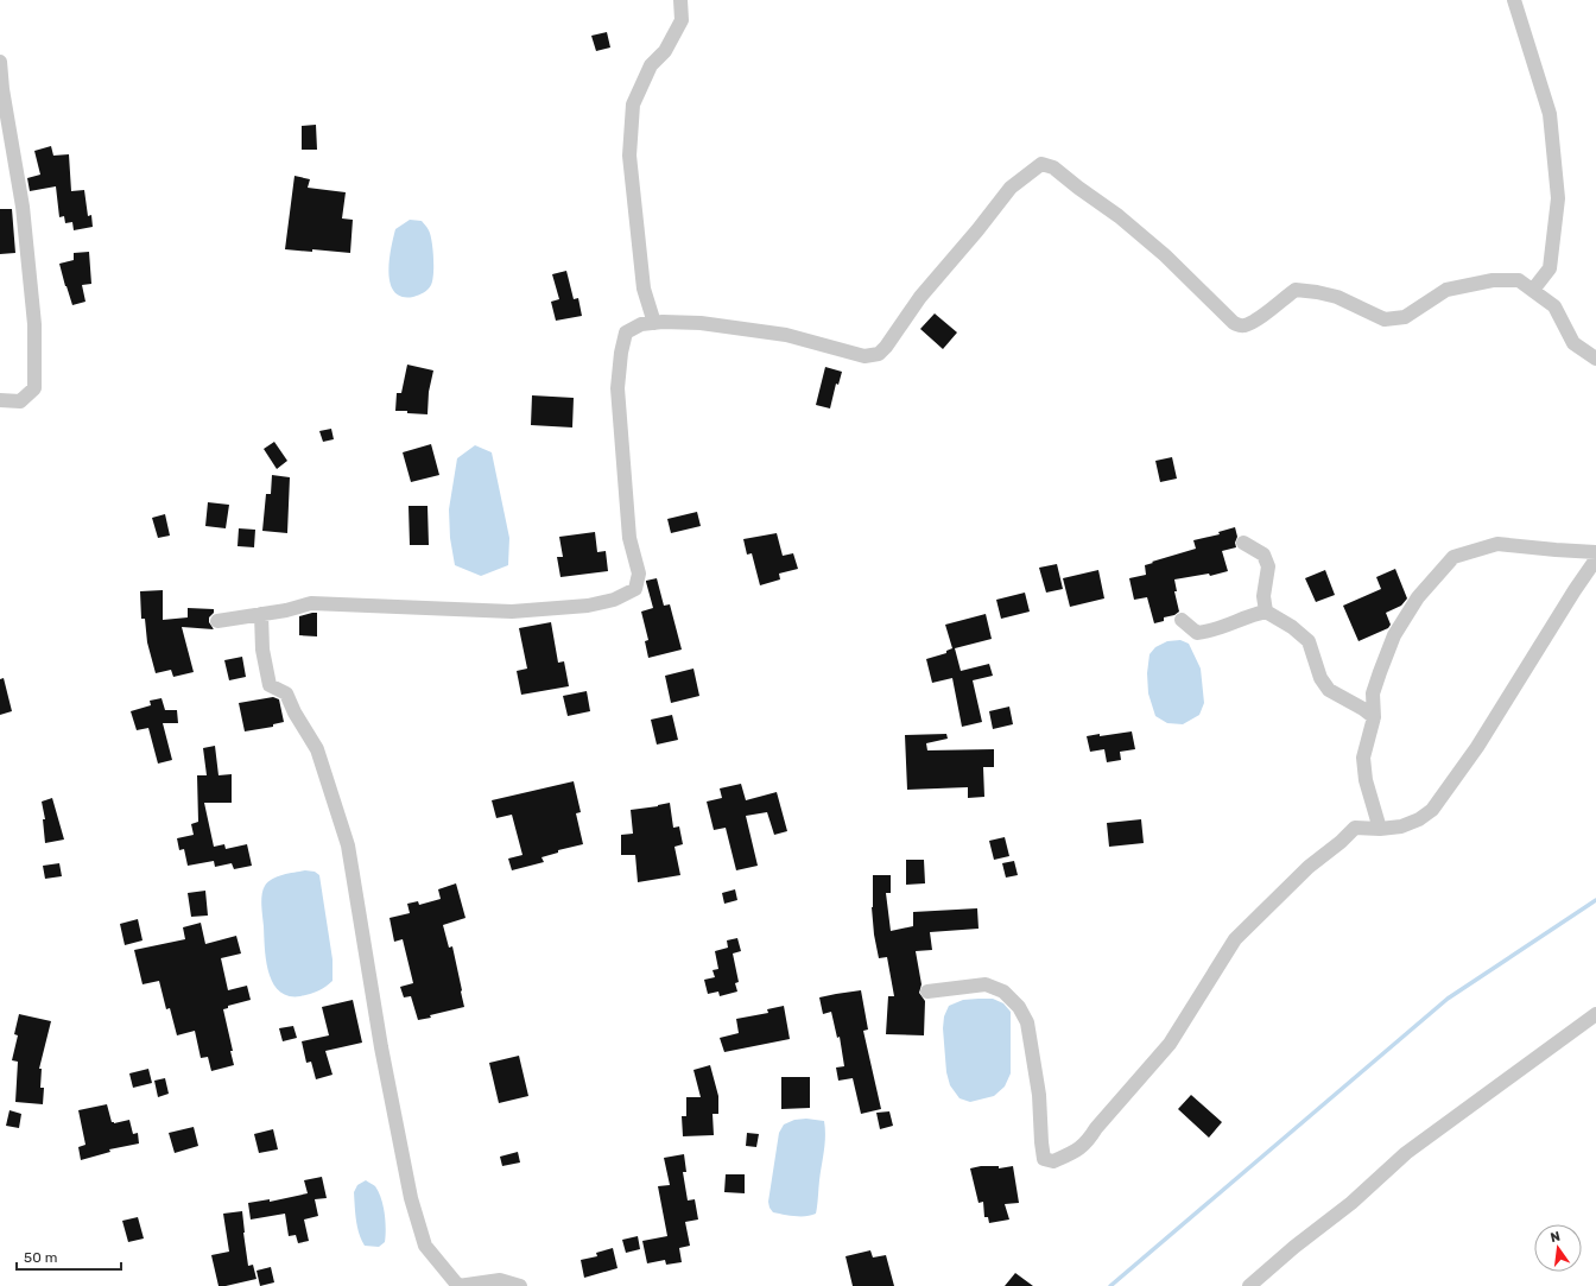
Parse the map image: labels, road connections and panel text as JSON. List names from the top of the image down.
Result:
{
  "scale_bar": "50 m",
  "north": "top"
}
